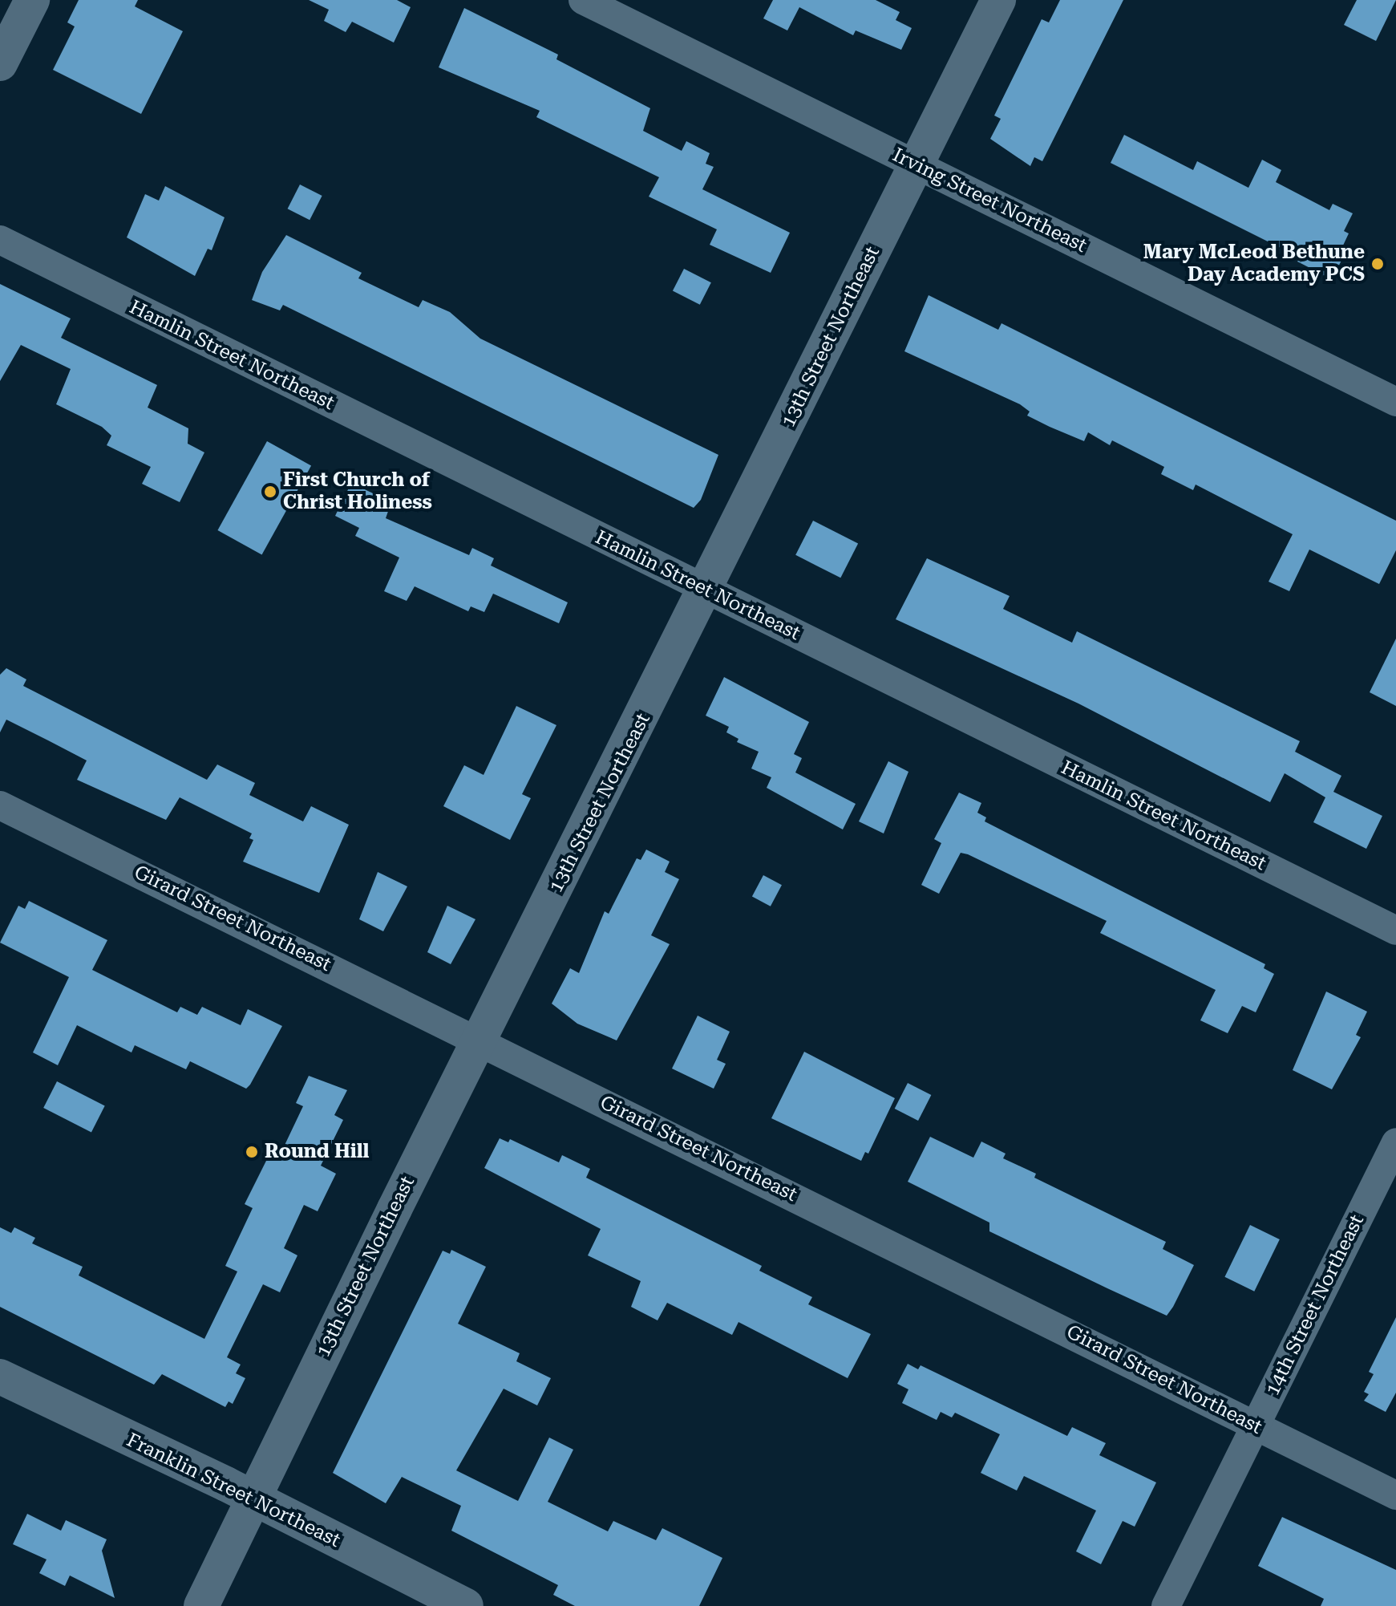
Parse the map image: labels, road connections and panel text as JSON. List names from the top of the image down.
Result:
{
  "streets": {
    "street": [
      "Irving Street Northeast",
      "13th Street Northeast",
      "Hamlin Street Northeast",
      "Girard Street Northeast",
      "14th Street Northeast",
      "Franklin Street Northeast"
    ]
  },
  "crossings": [
    ["Irving Street Northeast", "13th Street Northeast"],
    ["13th Street Northeast", "Hamlin Street Northeast"],
    ["13th Street Northeast", "Girard Street Northeast"],
    ["13th Street Northeast", "Franklin Street Northeast"],
    ["Girard Street Northeast", "14th Street Northeast"]
  ],
  "places": ["Mary McLeod Bethune Day Academy PCS", "First Church of Christ Holiness", "Round Hill"]
}
